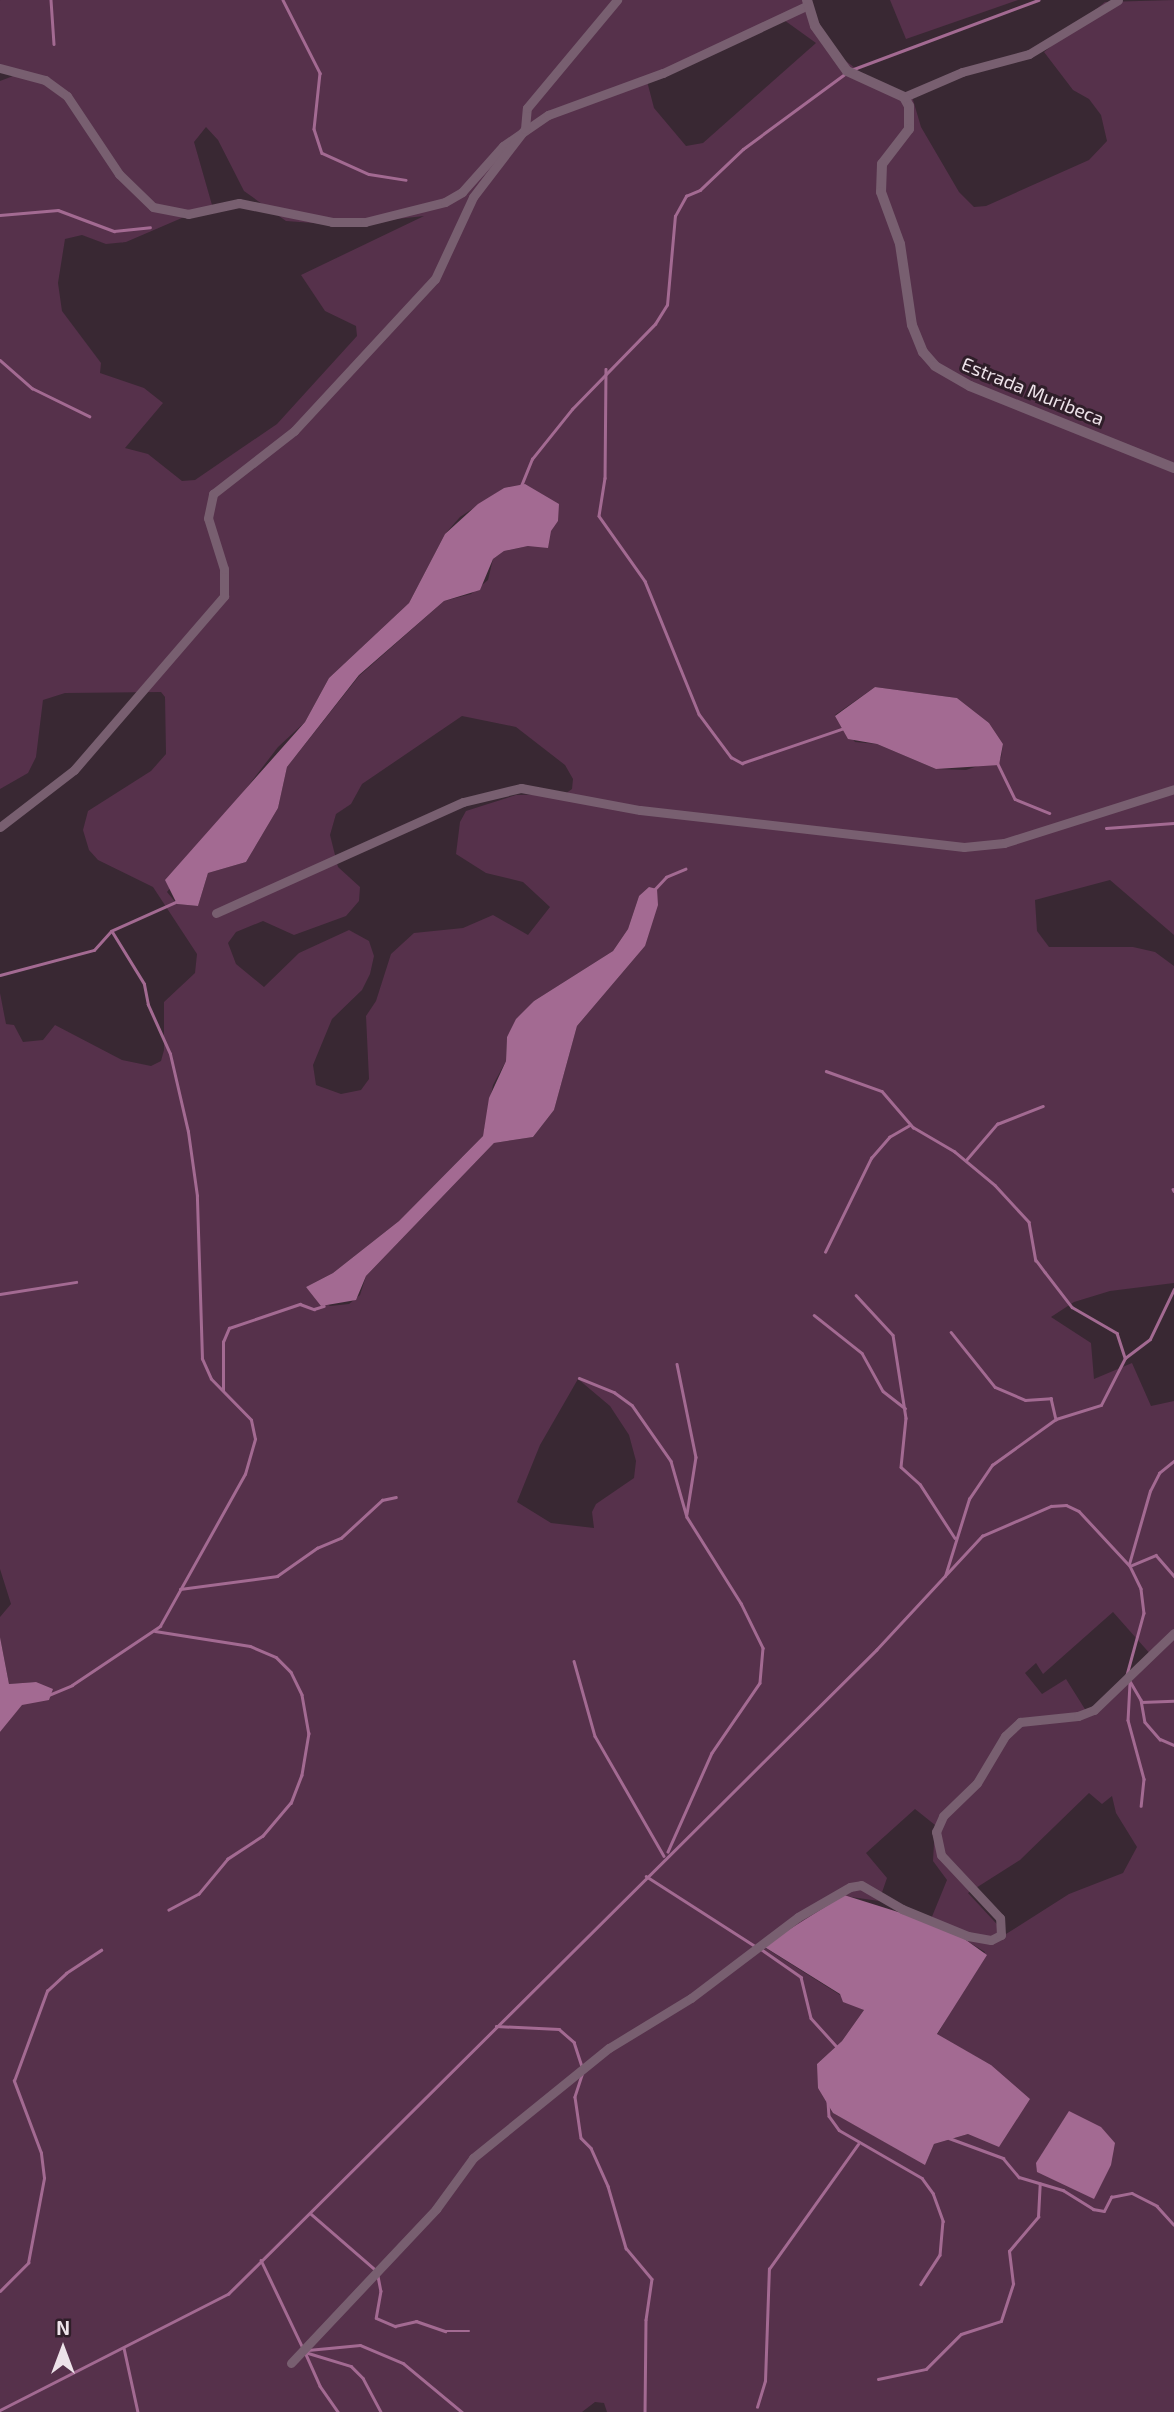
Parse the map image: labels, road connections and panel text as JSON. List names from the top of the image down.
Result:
{
  "streets": {
    "street": ["Estrada Muribeca"]
  },
  "north": "top"
}
